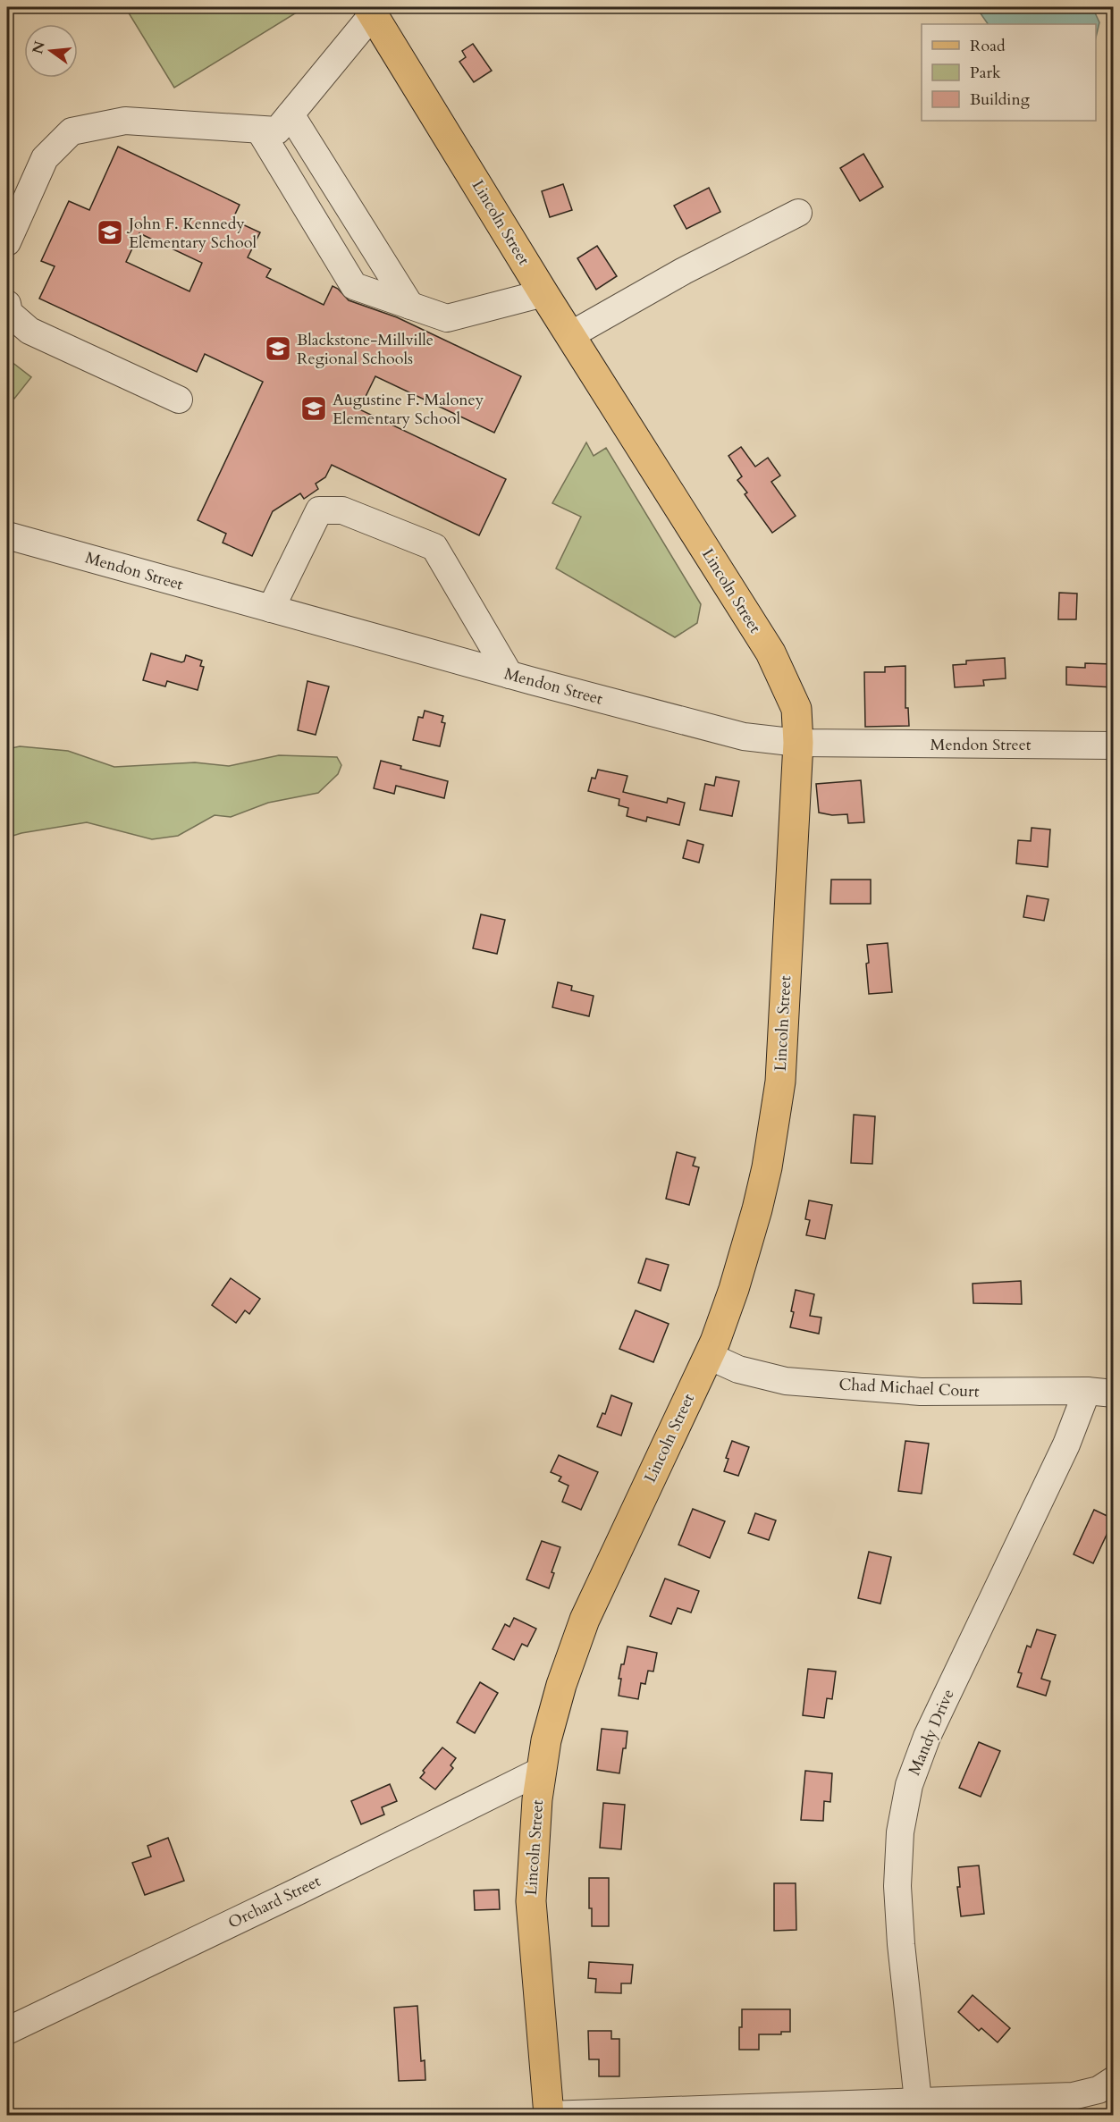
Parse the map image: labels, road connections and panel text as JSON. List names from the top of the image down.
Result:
{
  "streets": {
    "main road": ["Lincoln Street"],
    "street": [
      "Mendon Street",
      "Chad Michael Court",
      "Mandy Drive",
      "Orchard Street"
    ]
  },
  "crossings": [
    ["Lincoln Street", "Mendon Street"],
    ["Lincoln Street", "Chad Michael Court"],
    ["Lincoln Street", "Orchard Street"],
    ["Chad Michael Court", "Mandy Drive"]
  ],
  "places": {
    "school or university": ["John F. Kennedy Elementary School", "Blackstone-Millville Regional Schools", "Augustine F. Maloney Elementary School"]
  },
  "legend": ["Road", "Park", "Building"],
  "north": "left"
}
